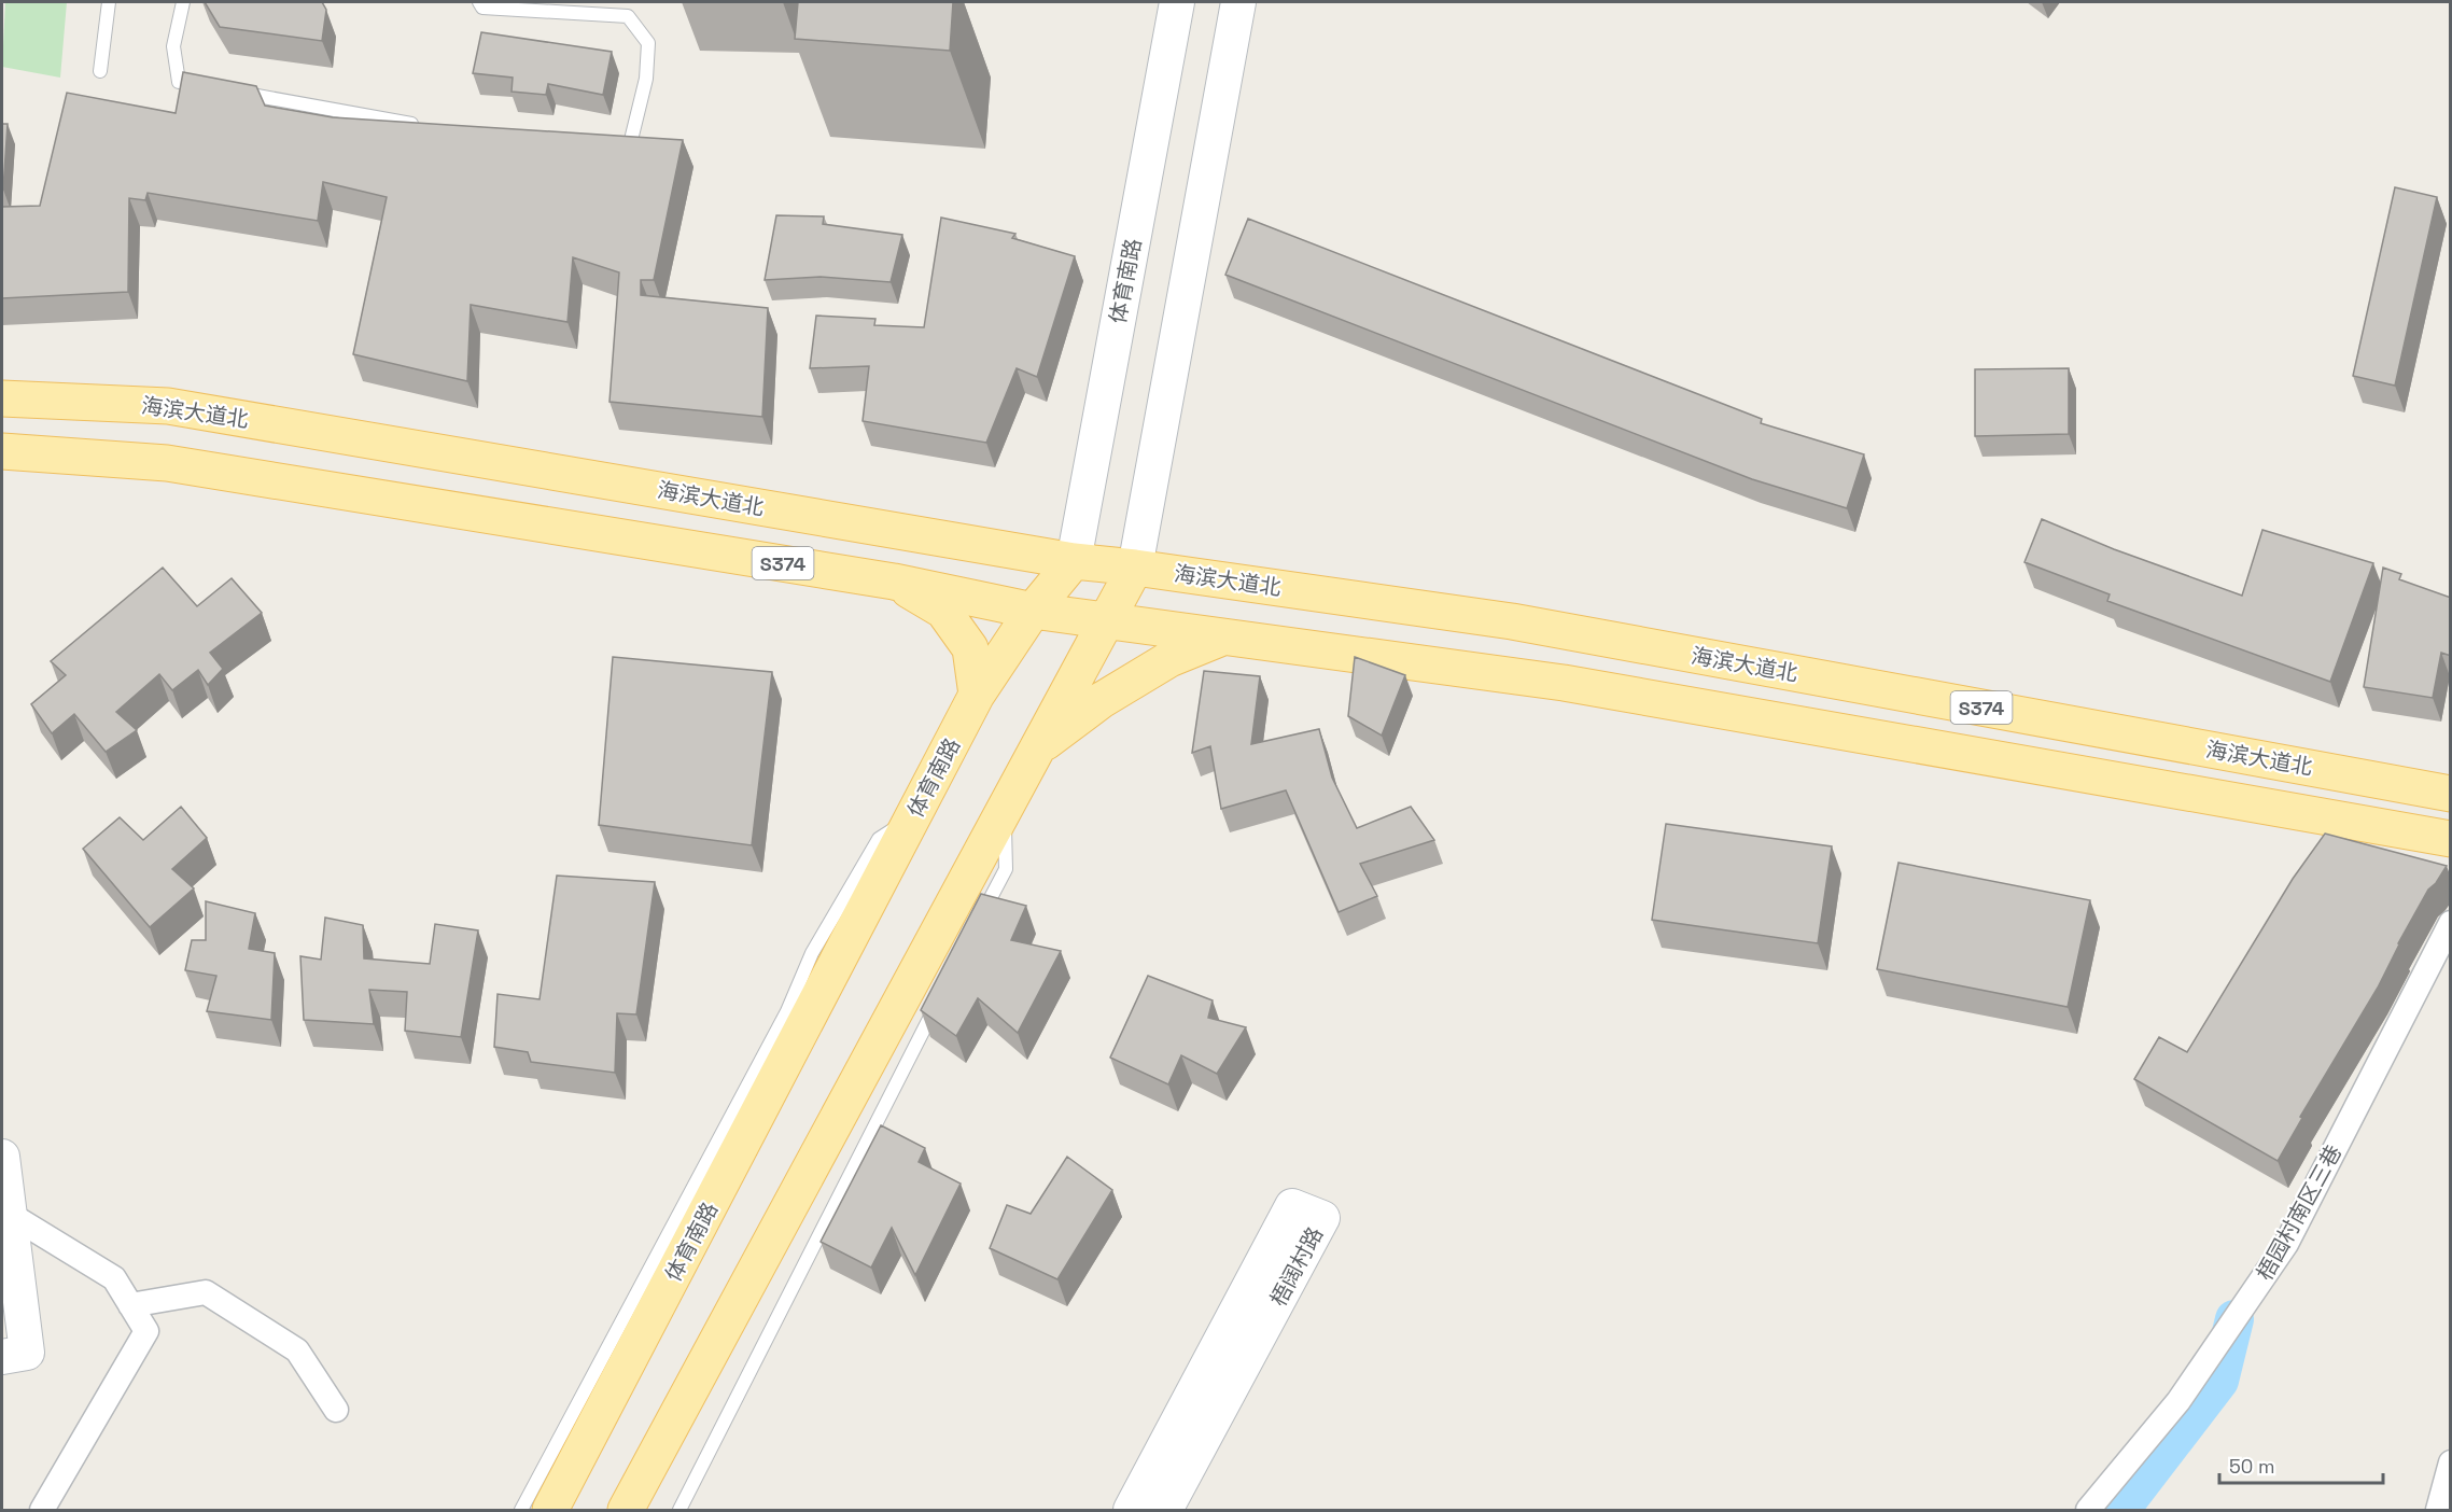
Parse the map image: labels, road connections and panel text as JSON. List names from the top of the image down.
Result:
{
  "streets": {
    "main road": ["体育南路", "海滨大道北", "S374"],
    "street": ["梧园村南区三巷", "梧阔村路"]
  },
  "crossings": [
    ["体育南路", "海滨大道北"],
    ["体育南路", "S374"]
  ],
  "scale_bar": "50 m"
}
